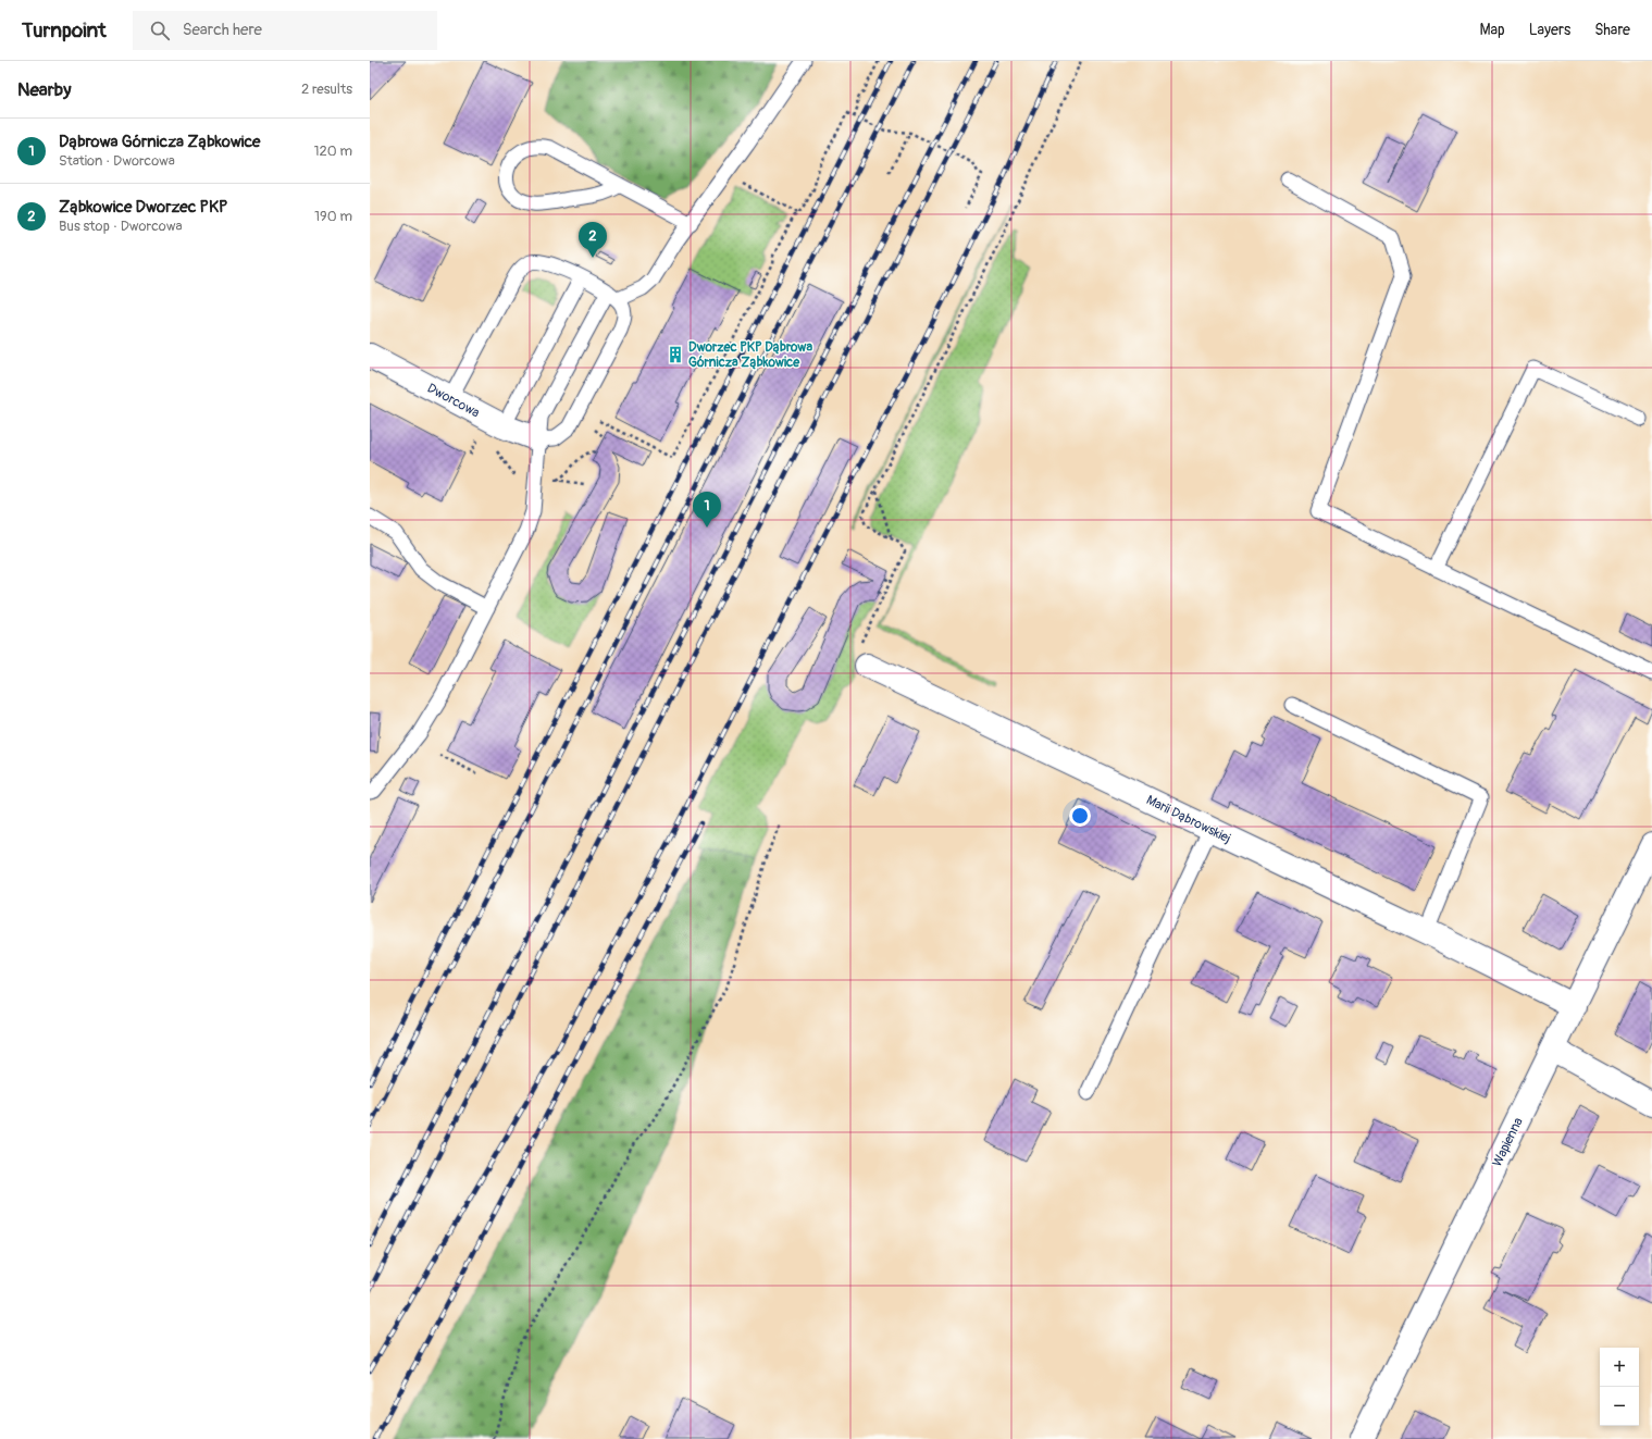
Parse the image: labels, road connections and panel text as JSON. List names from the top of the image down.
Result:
{
  "streets": {
    "street": ["Dworcowa", "Marii Dąbrowskiej", "Wapienna"]
  },
  "crossings": [
    ["Marii Dąbrowskiej", "Wapienna"]
  ],
  "places": {
    "building": ["Dworzec PKP Dąbrowa Górnicza Ząbkowice"]
  },
  "page": {
    "header": "Turnpoint",
    "search": "Search here",
    "nav": ["Map", "Layers", "Share"],
    "heading": ["Nearby", "2 results"],
    "list": [
      {
        "mark": "1",
        "name": "Dąbrowa Górnicza Ząbkowice",
        "note": "Station · Dworcowa",
        "value": "120 m"
      },
      {
        "mark": "2",
        "name": "Ząbkowice Dworzec PKP",
        "note": "Bus stop · Dworcowa",
        "value": "190 m"
      }
    ],
    "pins": ["2", "1"],
    "map_buttons": ["+", "−"]
  }
}
